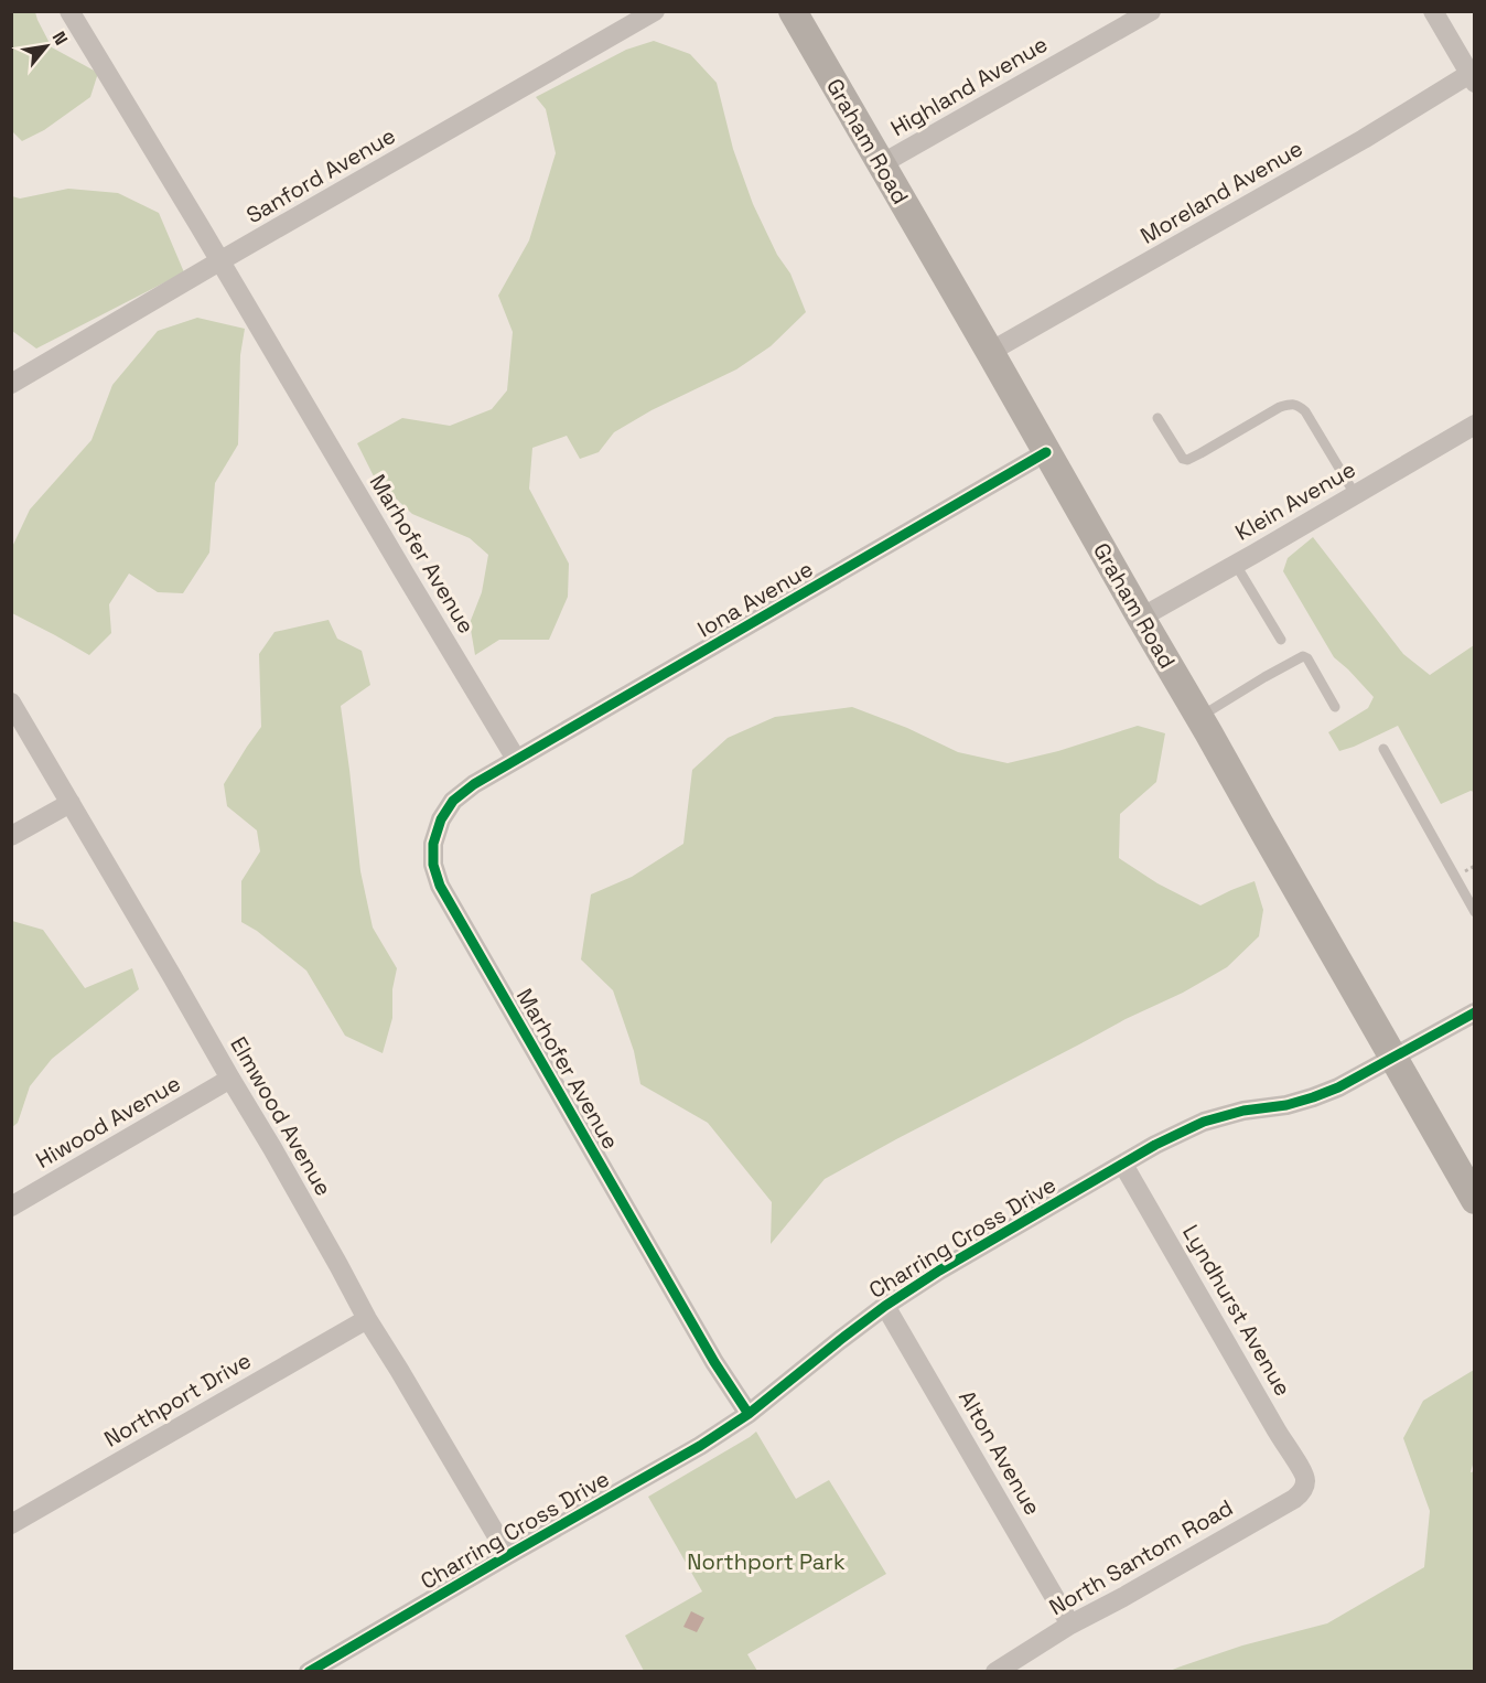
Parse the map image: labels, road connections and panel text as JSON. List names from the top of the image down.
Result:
{
  "streets": {
    "main road": ["Graham Road"],
    "street": [
      "Highland Avenue",
      "Sanford Avenue",
      "Moreland Avenue",
      "Klein Avenue",
      "Marhofer Avenue",
      "Iona Avenue",
      "Elmwood Avenue",
      "Hiwood Avenue",
      "Charring Cross Drive",
      "Lyndhurst Avenue",
      "Northport Drive",
      "Alton Avenue",
      "North Santom Road"
    ]
  },
  "crossings": [
    ["Highland Avenue", "Graham Road"],
    ["Graham Road", "Moreland Avenue"],
    ["Graham Road", "Klein Avenue"],
    ["Graham Road", "Iona Avenue"],
    ["Graham Road", "Charring Cross Drive"],
    ["Sanford Avenue", "Marhofer Avenue"],
    ["Marhofer Avenue", "Iona Avenue"],
    ["Marhofer Avenue", "Charring Cross Drive"],
    ["Elmwood Avenue", "Hiwood Avenue"],
    ["Elmwood Avenue", "Charring Cross Drive"],
    ["Elmwood Avenue", "Northport Drive"],
    ["Charring Cross Drive", "Lyndhurst Avenue"],
    ["Charring Cross Drive", "Alton Avenue"],
    ["Lyndhurst Avenue", "North Santom Road"],
    ["Alton Avenue", "North Santom Road"]
  ],
  "parks": ["Northport Park"],
  "north": "top right"
}
